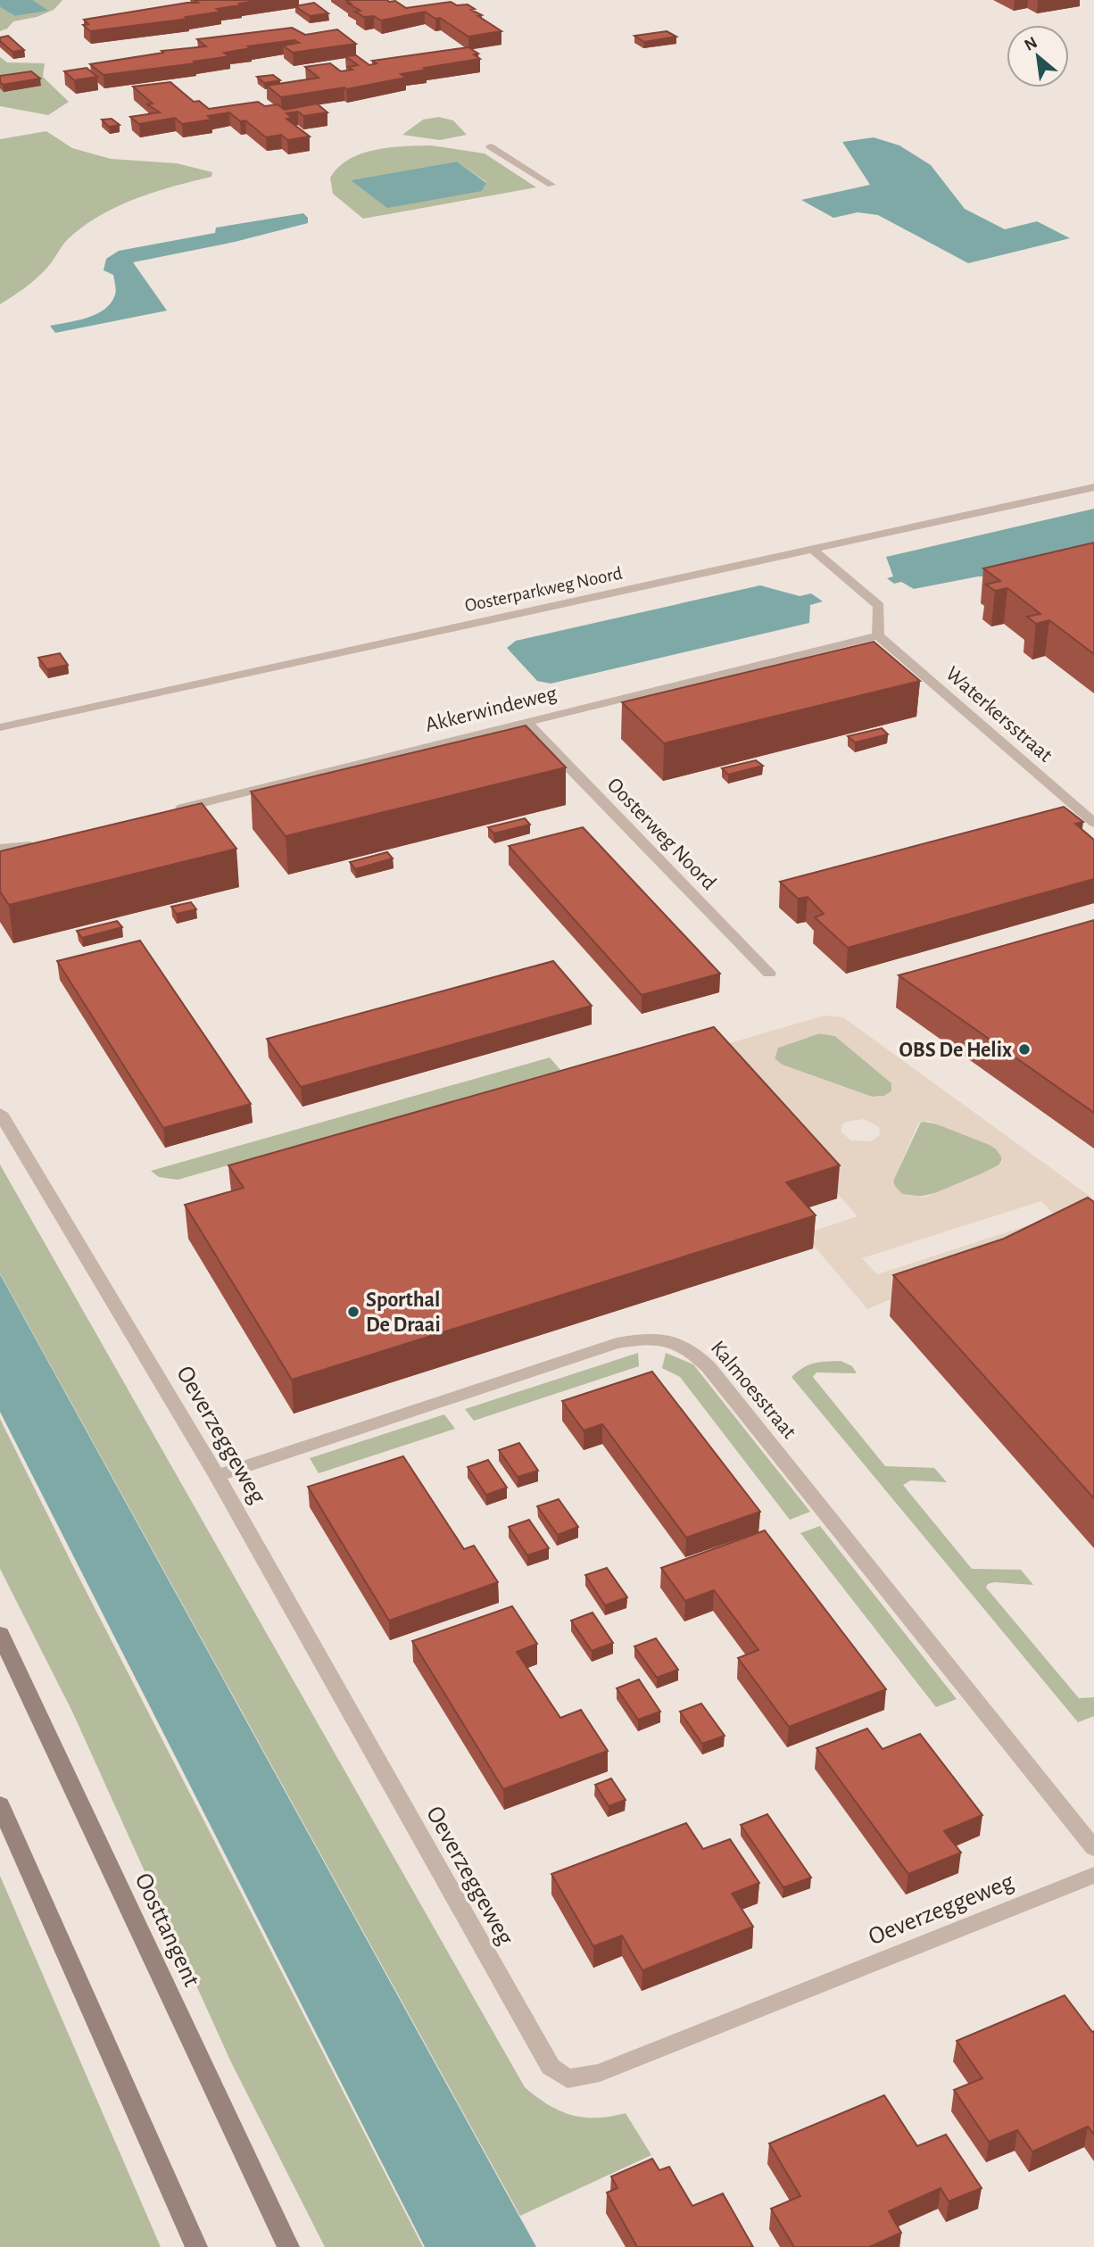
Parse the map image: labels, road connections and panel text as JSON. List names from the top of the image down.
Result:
{
  "streets": {
    "main road": ["Oosttangent"],
    "street": [
      "Oosterparkweg Noord",
      "Akkerwindeweg",
      "Waterkersstraat",
      "Oosterweg Noord",
      "Kalmoesstraat",
      "Oeverzeggeweg"
    ]
  },
  "crossings": [
    ["Akkerwindeweg", "Waterkersstraat"],
    ["Akkerwindeweg", "Oosterweg Noord"],
    ["Kalmoesstraat", "Oeverzeggeweg"]
  ],
  "places": ["OBS De Helix", "Sporthal De Draai"],
  "north": "top left"
}
